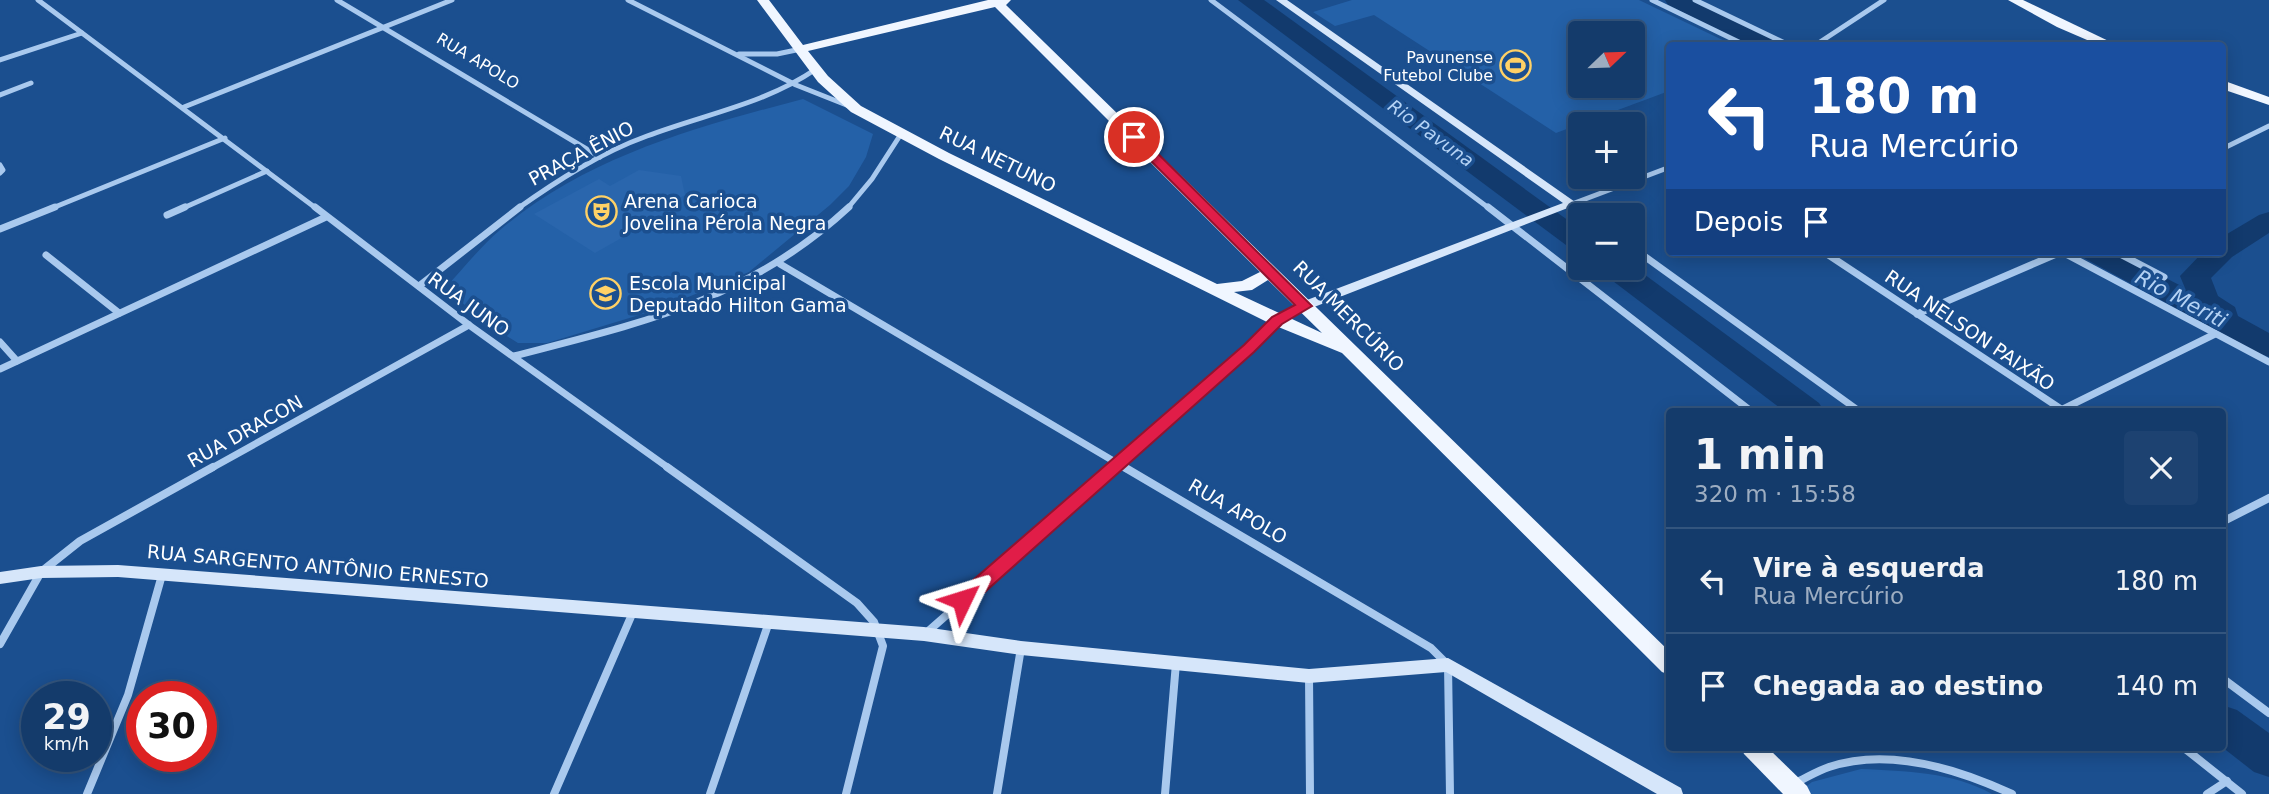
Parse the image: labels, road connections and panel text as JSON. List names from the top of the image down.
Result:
{
  "streets": {
    "main road": ["RUA NETUNO", "RUA MERCÚRIO"],
    "street": [
      "RUA APOLO",
      "PRAÇA ÊNIO",
      "RUA JUNO",
      "RUA NELSON PAIXÃO",
      "RUA DRACON",
      "RUA SARGENTO ANTÔNIO ERNESTO"
    ]
  },
  "crossings": [
    ["RUA APOLO", "PRAÇA ÊNIO"],
    ["RUA APOLO", "RUA SARGENTO ANTÔNIO ERNESTO"],
    ["PRAÇA ÊNIO", "RUA NETUNO"],
    ["PRAÇA ÊNIO", "RUA JUNO"],
    ["RUA NETUNO", "RUA MERCÚRIO"],
    ["RUA JUNO", "RUA DRACON"],
    ["RUA JUNO", "RUA SARGENTO ANTÔNIO ERNESTO"],
    ["RUA DRACON", "RUA SARGENTO ANTÔNIO ERNESTO"]
  ],
  "water": ["Rio Pavuna", "Rio Meriti"],
  "places": {
    "sports": ["Pavunense Futebol Clube"],
    "theatre": ["Arena Carioca Jovelina Pérola Negra"],
    "school or university": ["Escola Municipal Deputado Hilton Gama"]
  },
  "north": "top right",
  "page": {
    "map_buttons": ["+", "−"],
    "turn": ["180 m", "Rua Mercúrio"],
    "then": "Depois",
    "heading": ["1 min", "320 m · 15:58"],
    "list": [
      {
        "name": "Vire à esquerda",
        "note": "Rua Mercúrio",
        "value": "180 m"
      },
      {
        "name": "Chegada ao destino",
        "value": "140 m"
      }
    ],
    "speed": "29 km/h",
    "limit": "30"
  }
}
